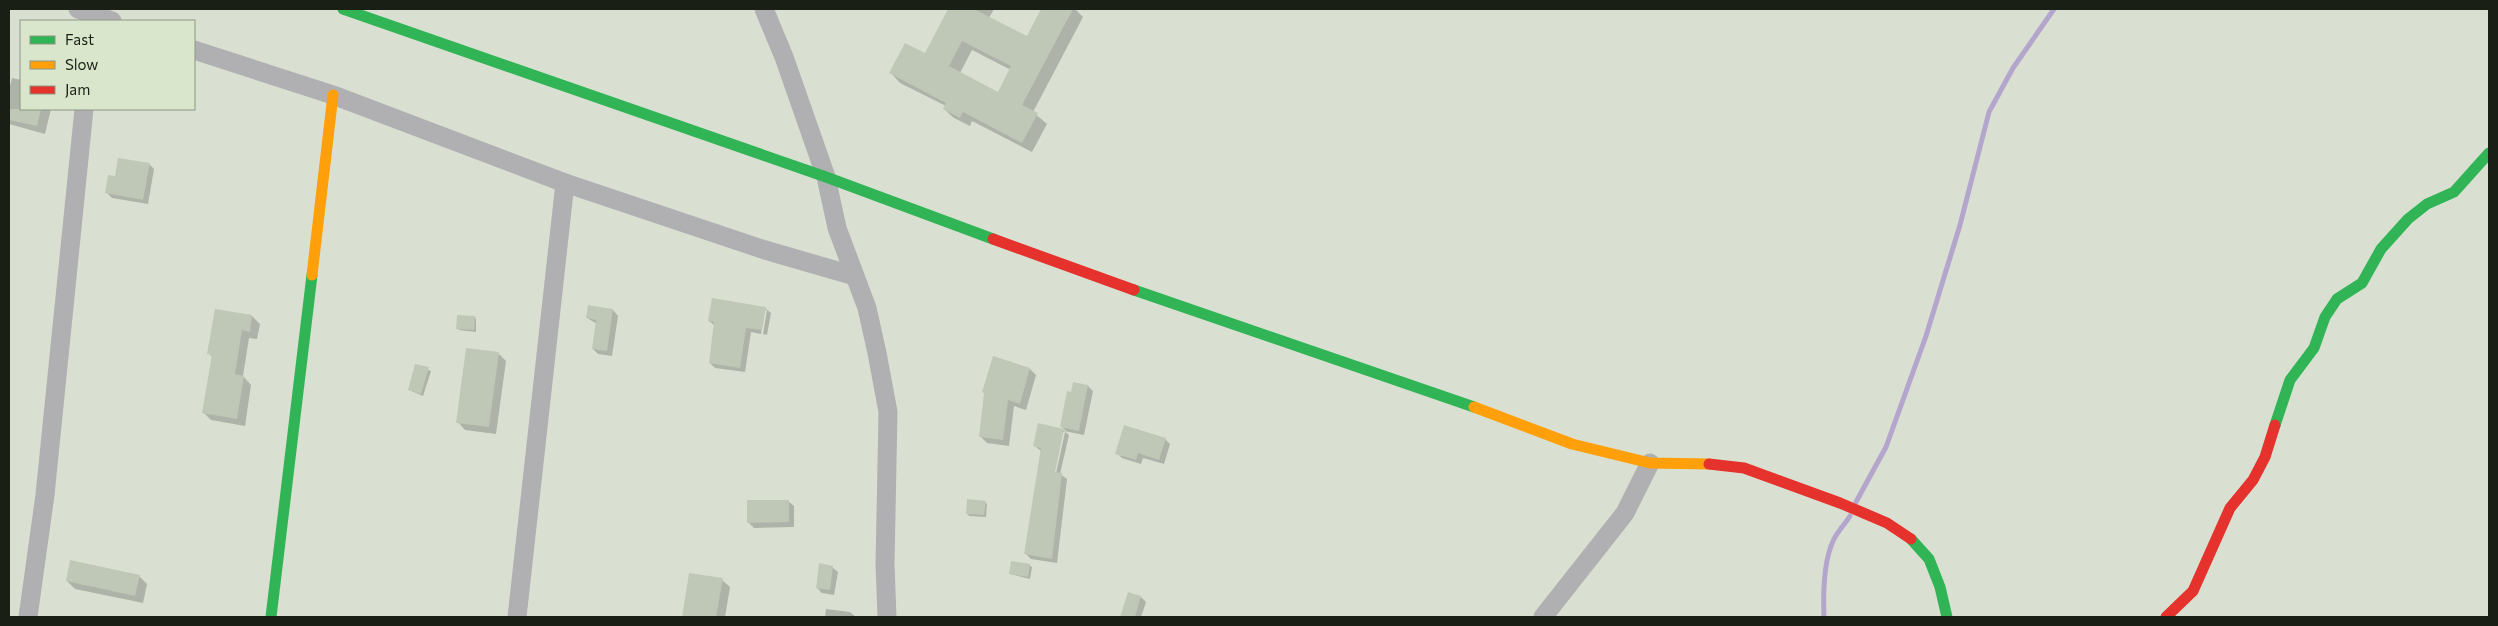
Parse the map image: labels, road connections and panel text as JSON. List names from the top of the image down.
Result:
{
  "legend": ["Fast", "Slow", "Jam"]
}
